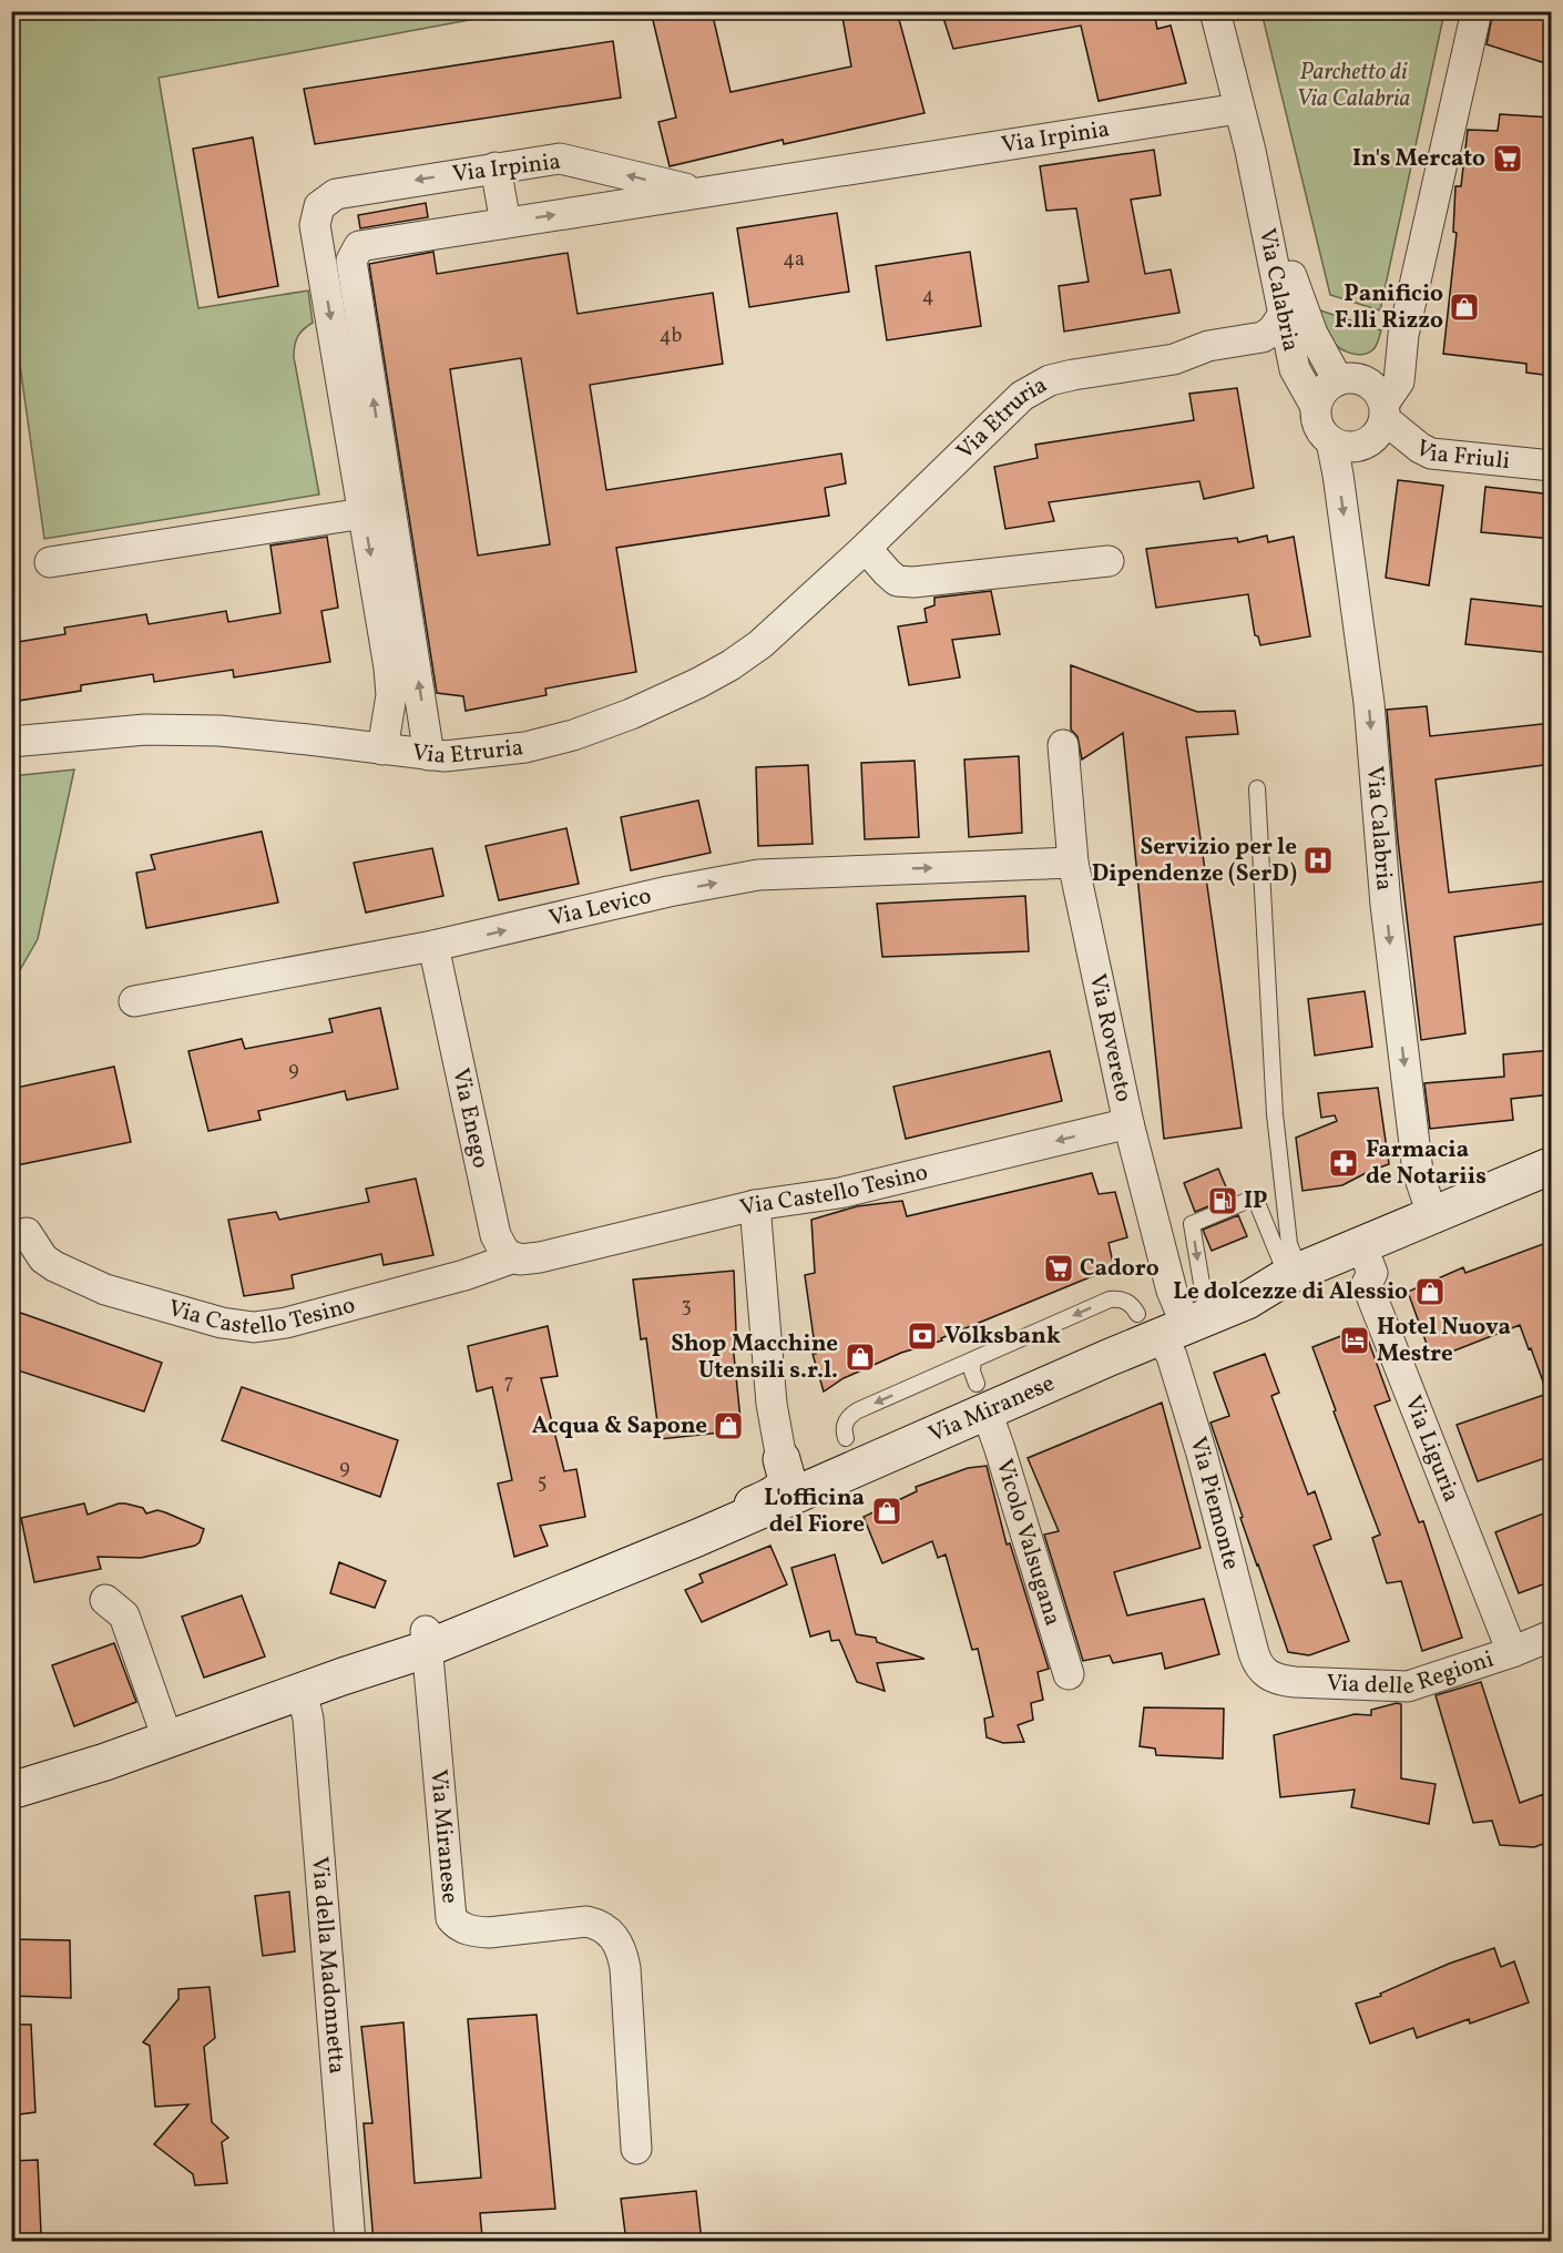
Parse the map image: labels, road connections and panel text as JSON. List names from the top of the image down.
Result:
{
  "streets": {
    "street": [
      "Via Irpinia",
      "Via Calabria",
      "Via Etruria",
      "Via Friuli",
      "Via Levico",
      "Via Rovereto",
      "Via Enego",
      "Via Castello Tesino",
      "Via Miranese",
      "Via Liguria",
      "Via Piemonte",
      "Vicolo Valsugana",
      "Via delle Regioni",
      "Via della Madonnetta"
    ]
  },
  "crossings": [
    ["Via Irpinia", "Via Calabria"],
    ["Via Irpinia", "Via Etruria"],
    ["Via Calabria", "Via Etruria"],
    ["Via Calabria", "Via Friuli"],
    ["Via Levico", "Via Rovereto"],
    ["Via Levico", "Via Enego"],
    ["Via Rovereto", "Via Castello Tesino"],
    ["Via Rovereto", "Via Miranese"],
    ["Via Rovereto", "Via Piemonte"],
    ["Via Enego", "Via Castello Tesino"],
    ["Via Miranese", "Via Piemonte"],
    ["Via Miranese", "Vicolo Valsugana"],
    ["Via Miranese", "Via della Madonnetta"],
    ["Via Liguria", "Via delle Regioni"],
    ["Via Piemonte", "Via delle Regioni"]
  ],
  "one_way": ["Via Calabria", "Via Levico"],
  "parks": ["Parchetto di Via Calabria"],
  "places": {
    "supermarket": ["In's Mercato", "Cadoro"],
    "shop": [
      "Panificio F.lli Rizzo",
      "Le dolcezze di Alessio",
      "Shop Macchine Utensili s.r.l.",
      "Acqua & Sapone",
      "L'officina del Fiore"
    ],
    "hospital": ["Servizio per le Dipendenze (SerD)"],
    "pharmacy": ["Farmacia de Notariis"],
    "fuel station": ["IP"],
    "bank": ["Volksbank"],
    "hotel": ["Hotel Nuova Mestre"]
  },
  "house_numbers": [
    "4a",
    "4",
    "4b",
    "9",
    "3",
    "7",
    "9",
    "5"
  ]
}
